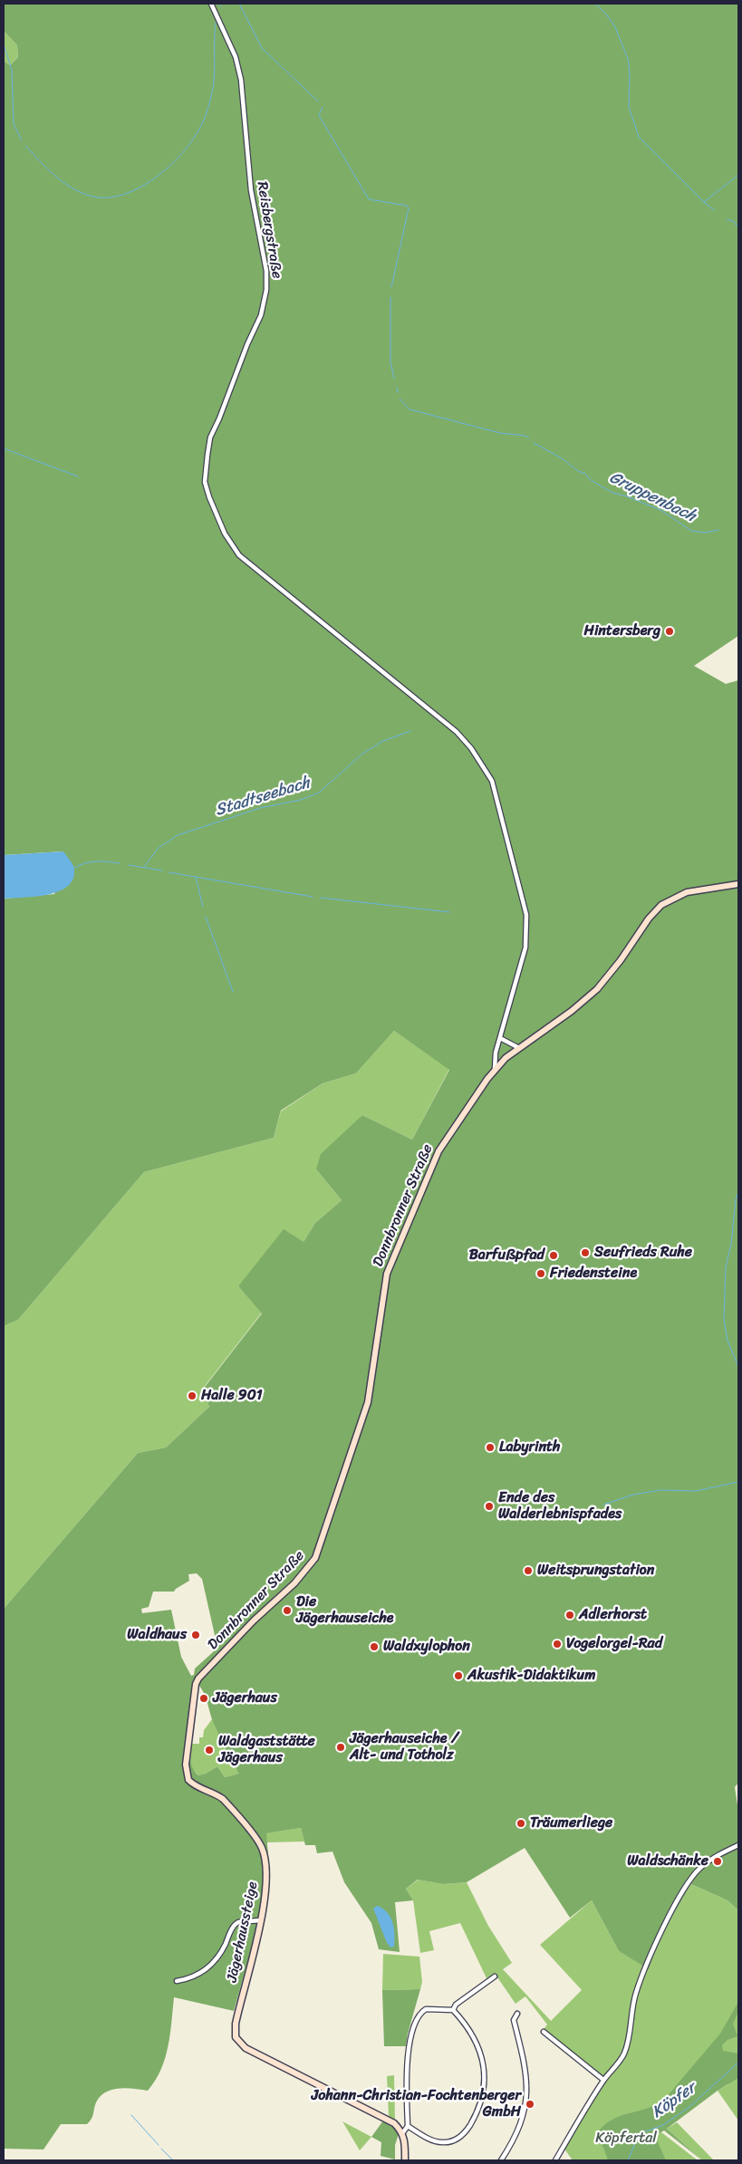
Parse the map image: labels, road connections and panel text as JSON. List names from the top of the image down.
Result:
{
  "streets": {
    "street": ["Reisbergstraße", "Donnbronner Straße", "Jägerhaussteige"]
  },
  "crossings": [
    ["Donnbronner Straße", "Jägerhaussteige"]
  ],
  "water": ["Gruppenbach", "Stadtseebach", "Köpfer"],
  "parks": ["Köpfertal"],
  "places": [
    "Hintersberg",
    "Seufrieds Ruhe",
    "Barfußpfad",
    "Friedensteine",
    "Halle 901",
    "Labyrinth",
    "Ende des Walderlebnispfades",
    "Weitsprungstation",
    "Die Jägerhauseiche",
    "Adlerhorst",
    "Waldhaus",
    "Vogelorgel-Rad",
    "Waldxylophon",
    "Akustik-Didaktikum",
    "Jägerhaus",
    "Jägerhauseiche / Alt- und Totholz",
    "Waldgaststätte Jägerhaus",
    "Träumerliege",
    "Waldschänke",
    "Johann-Christian-Fochtenberger GmbH"
  ]
}
